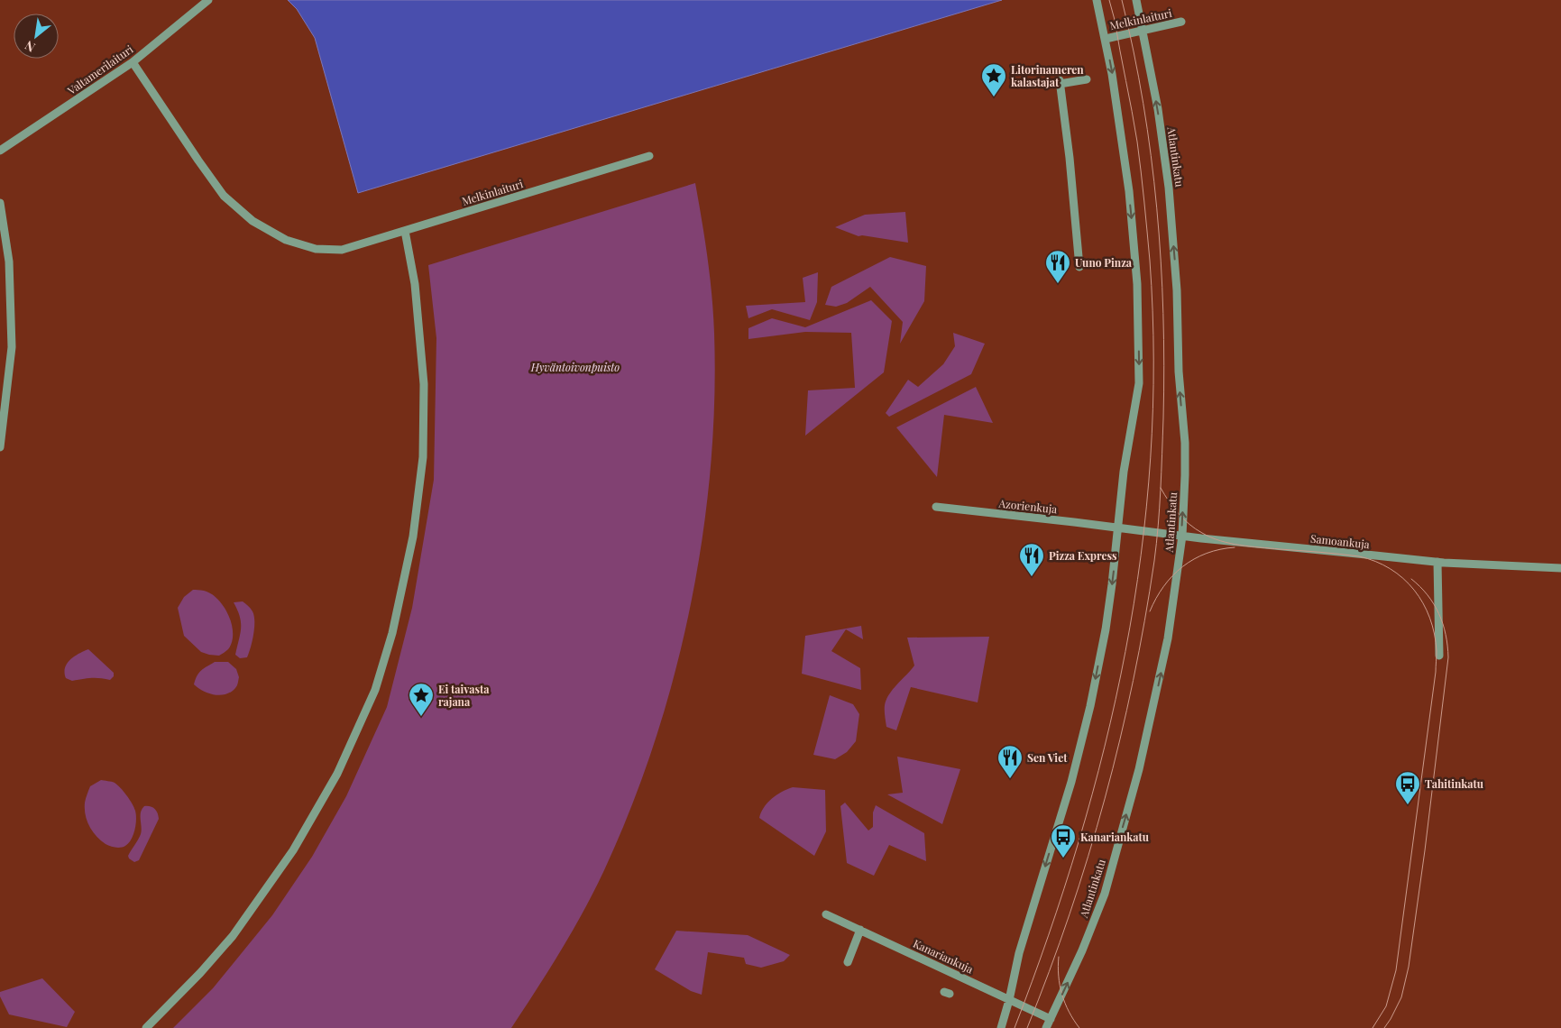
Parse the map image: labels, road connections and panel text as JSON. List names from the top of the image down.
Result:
{
  "streets": {
    "street": [
      "Melkinlaituri",
      "Valtamerilaituri",
      "Atlantinkatu",
      "Azorienkuja",
      "Samoankuja",
      "Kanariankuja"
    ]
  },
  "crossings": [
    ["Melkinlaituri", "Valtamerilaituri"],
    ["Melkinlaituri", "Atlantinkatu"],
    ["Atlantinkatu", "Samoankuja"],
    ["Atlantinkatu", "Kanariankuja"],
    ["Azorienkuja", "Samoankuja"]
  ],
  "parks": ["Hyväntoivonpuisto"],
  "places": {
    "place": ["Litorinameren kalastajat", "Ei taivasta rajana"],
    "restaurant": ["Uuno Pinza", "Pizza Express", "Sen Viet"],
    "bus stop": ["Tahitinkatu", "Kanariankatu"]
  },
  "north": "bottom left"
}
